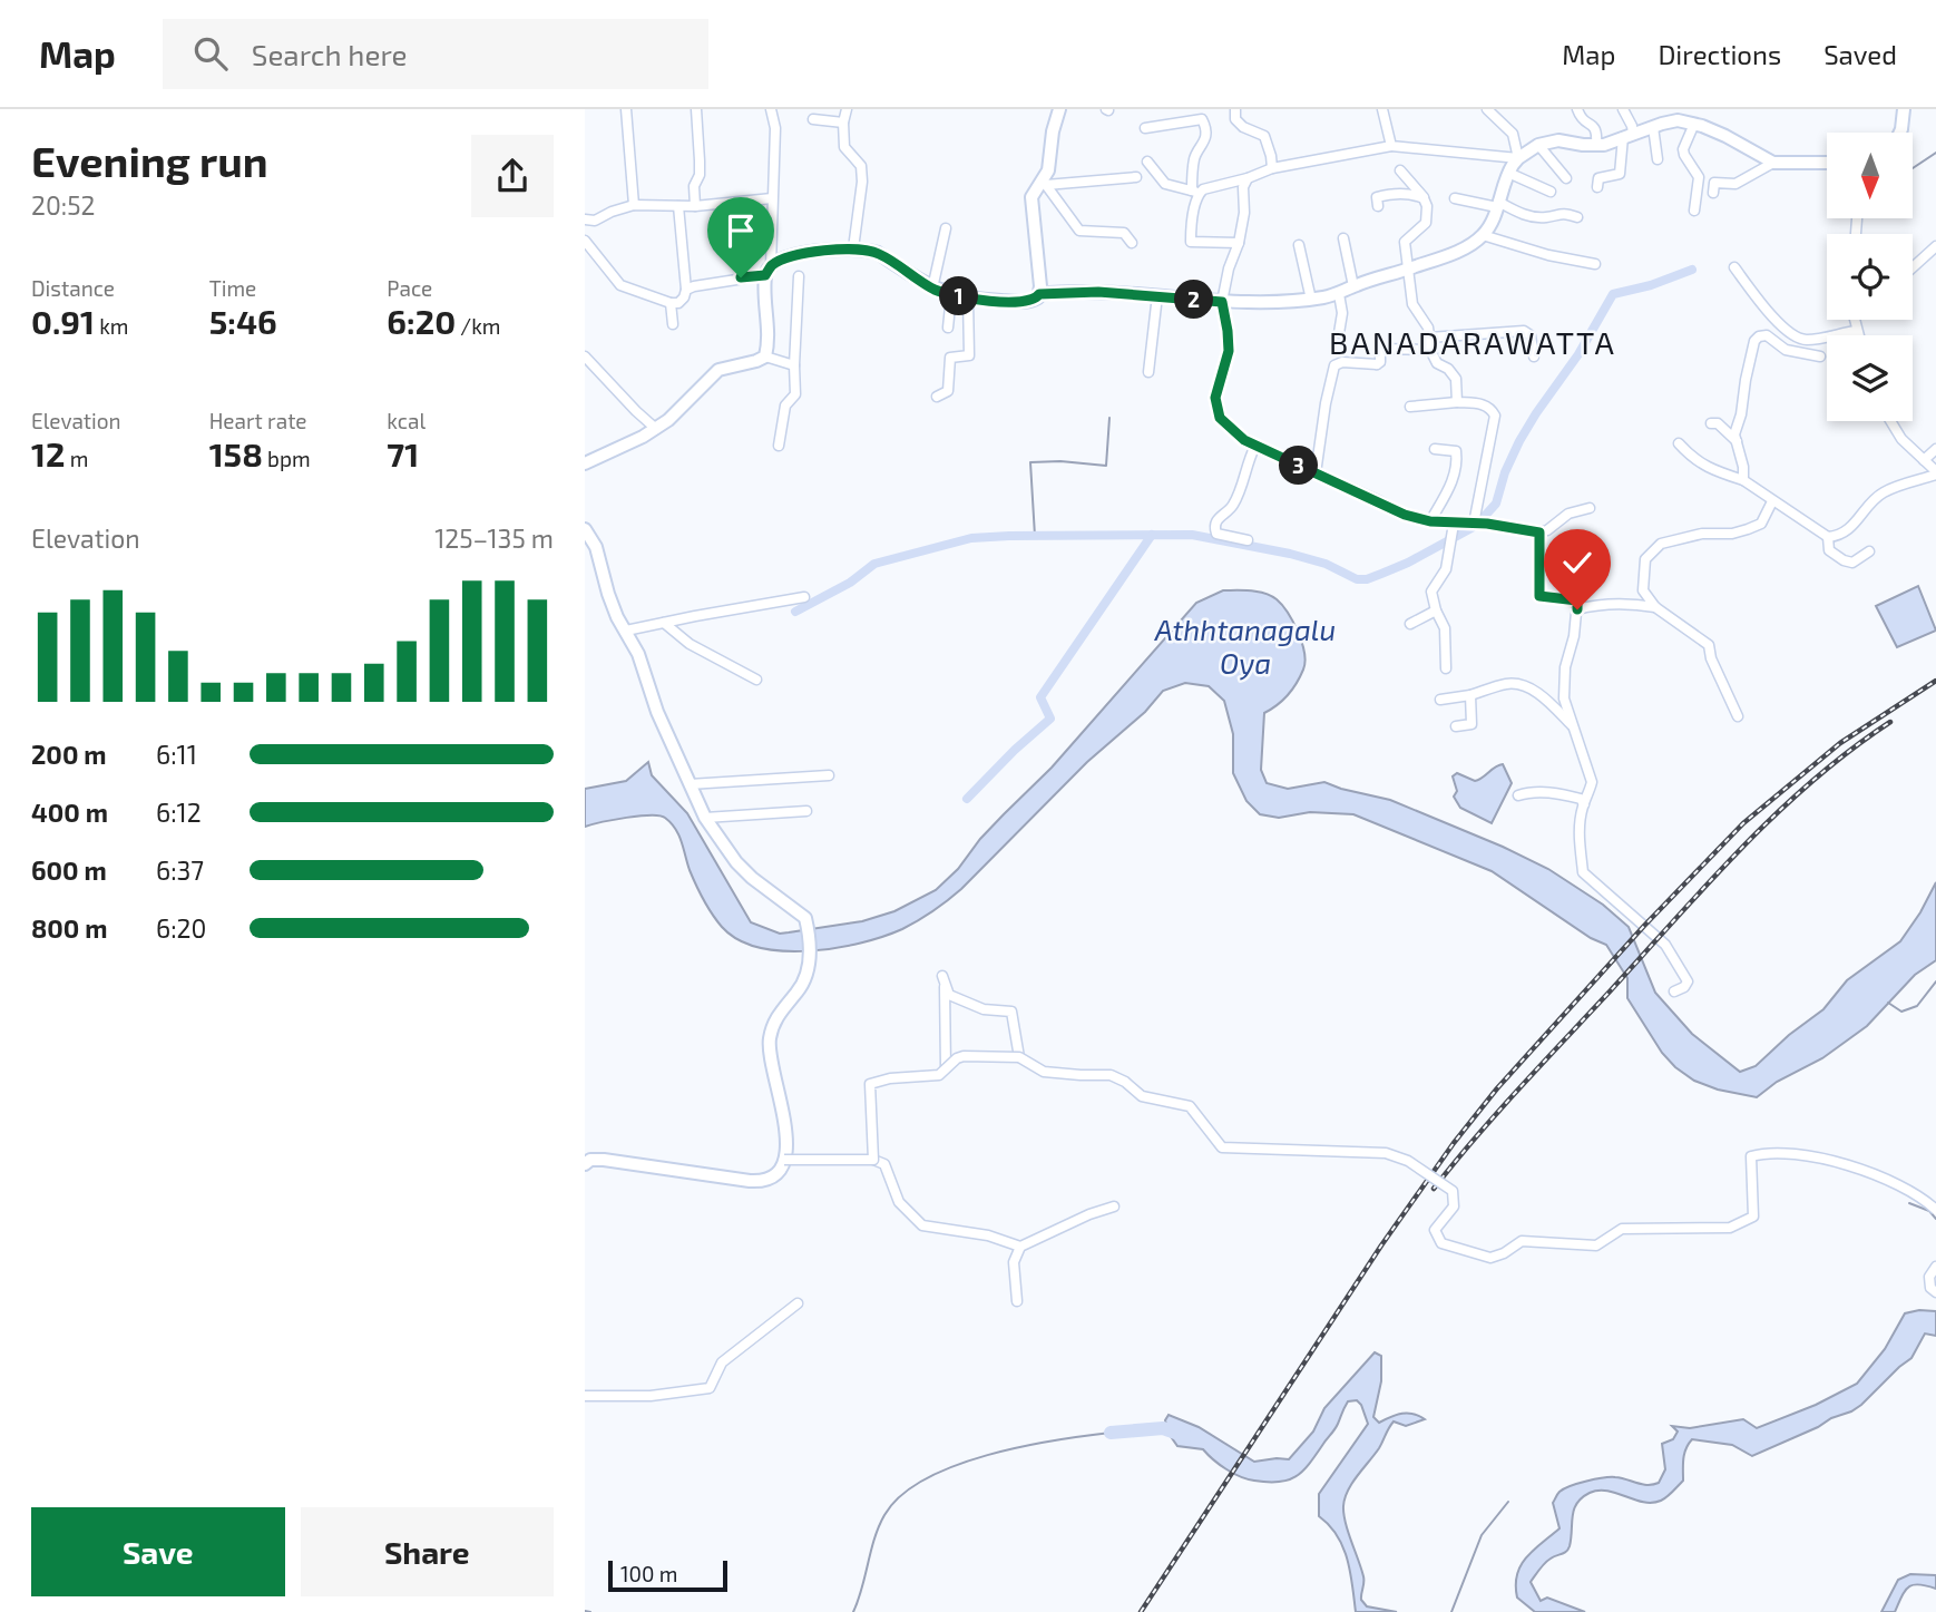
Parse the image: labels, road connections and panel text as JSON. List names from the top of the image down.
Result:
{
  "districts": ["BANADARAWATTA"],
  "water": ["Athhtanagalu Oya"],
  "scale_bar": "100 m",
  "north": "bottom",
  "page": {
    "header": "Map",
    "search": "Search here",
    "nav": ["Map", "Directions", "Saved"],
    "heading": ["Evening run", "20:52"],
    "stats": [
      ["Distance", "0.91 km"],
      ["Time", "5:46"],
      ["Pace", "6:20 /km"],
      ["Elevation", "12 m"],
      ["Heart rate", "158 bpm"],
      ["kcal", "71"]
    ],
    "pins": ["1", "2", "3"],
    "chart": ["Elevation", "125–135 m"],
    "list": [
      {
        "name": "200 m",
        "note": "6:11"
      },
      {
        "name": "400 m",
        "note": "6:12"
      },
      {
        "name": "600 m",
        "note": "6:37"
      },
      {
        "name": "800 m",
        "note": "6:20"
      }
    ],
    "buttons": ["Save", "Share"],
    "scale": "100 m"
  }
}
